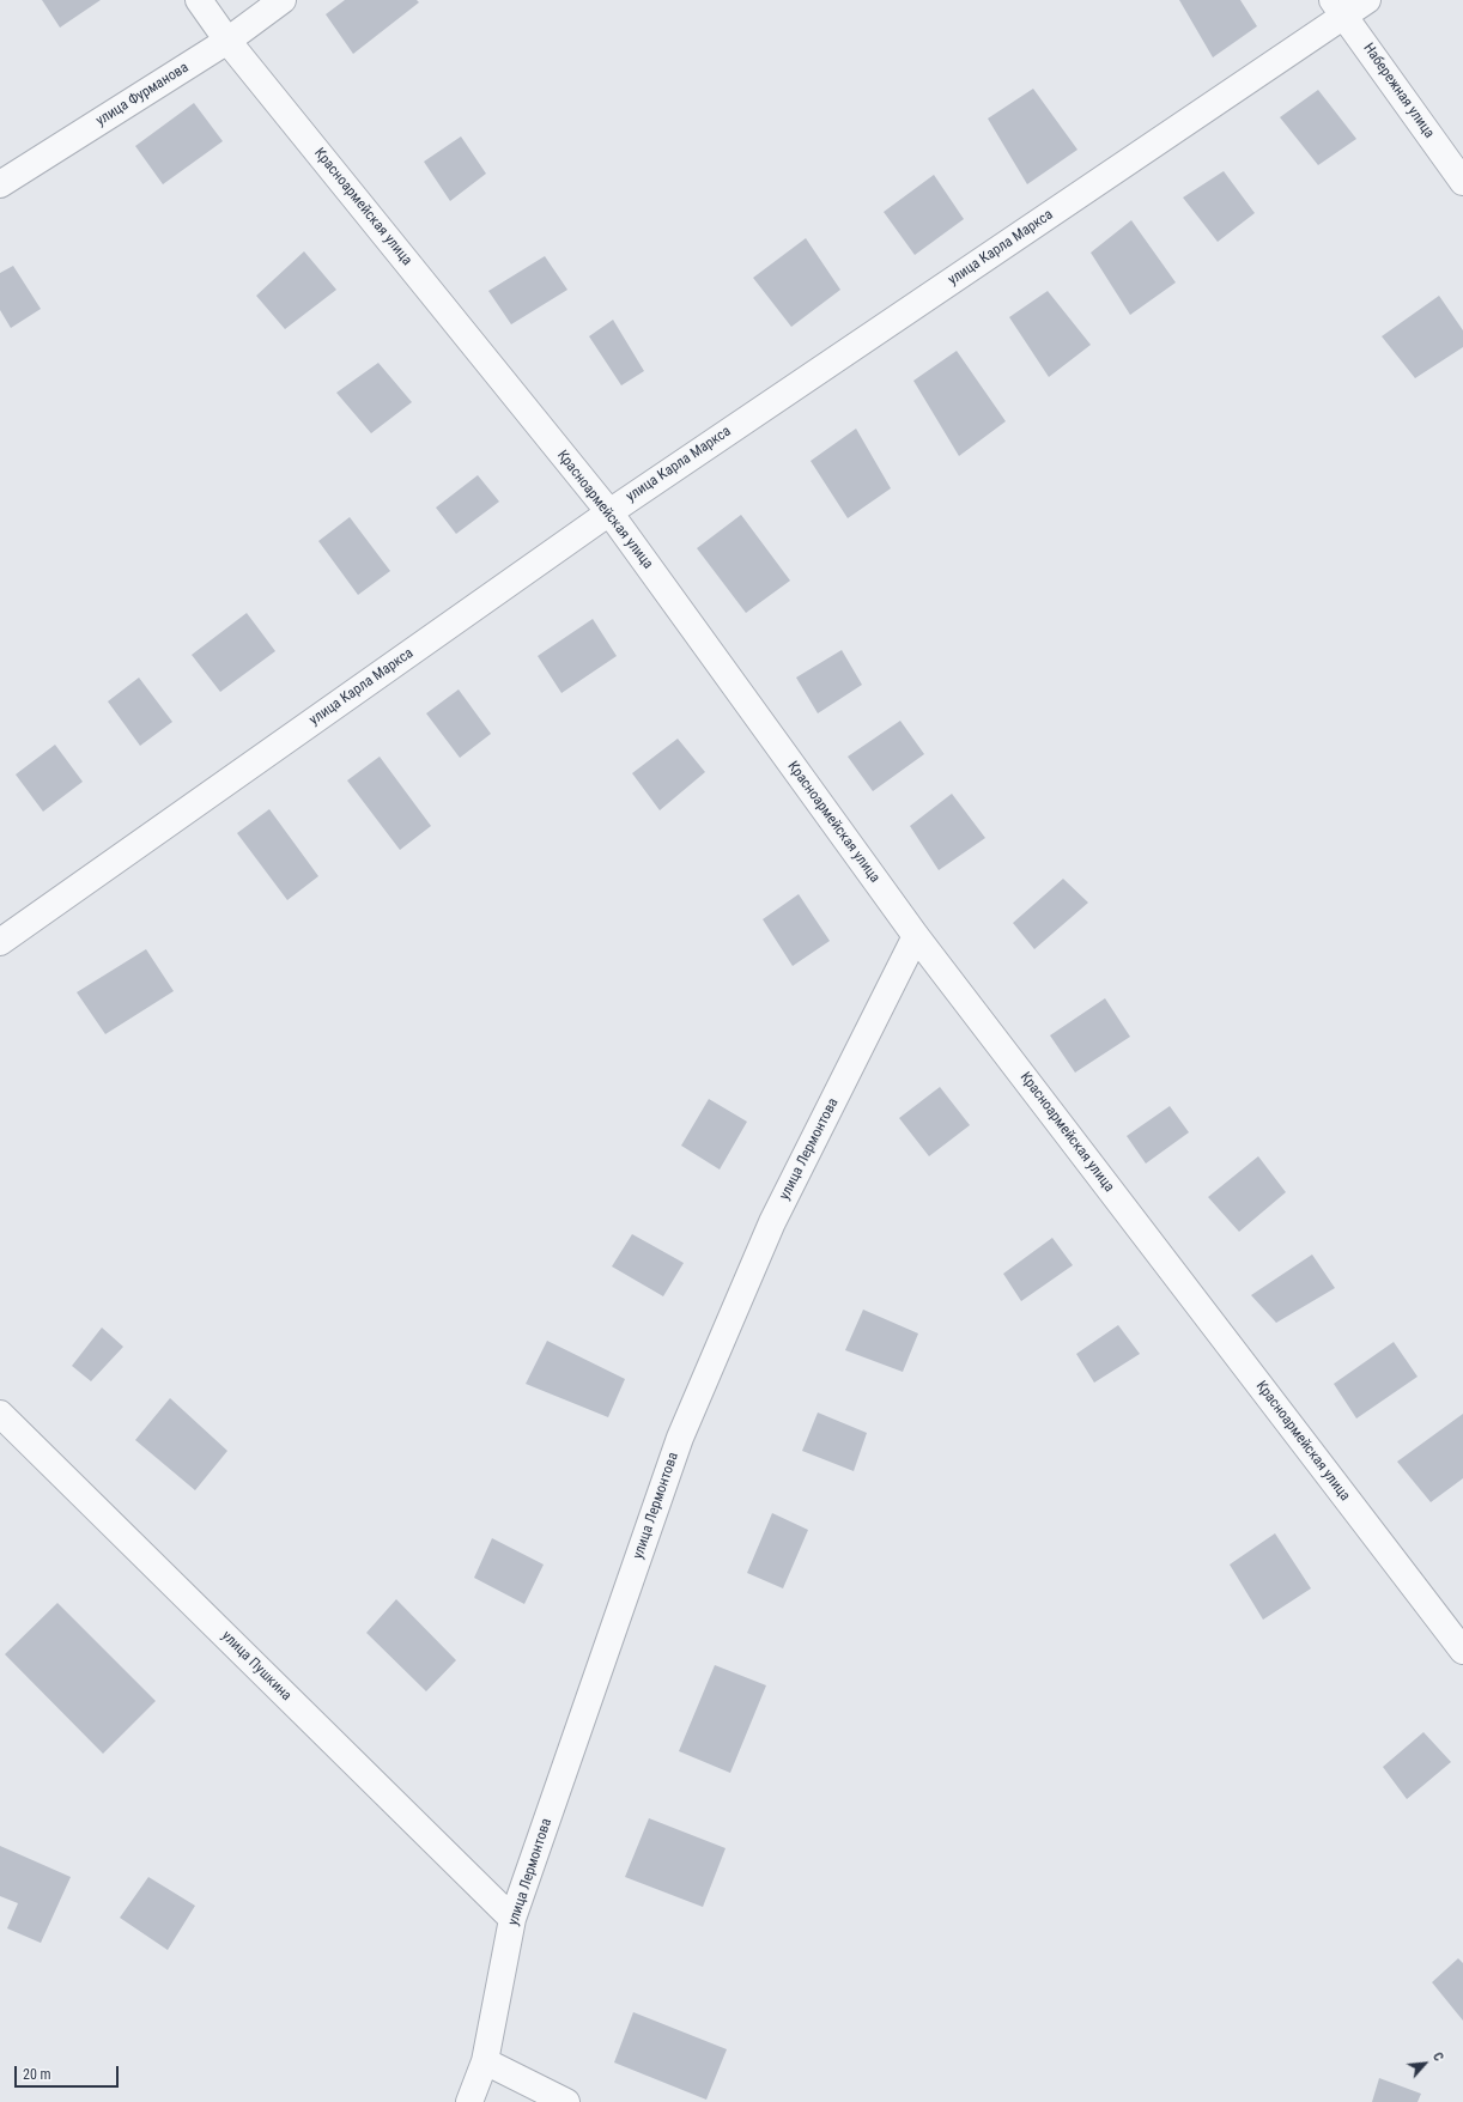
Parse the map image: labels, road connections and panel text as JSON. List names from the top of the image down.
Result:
{
  "streets": {
    "street": [
      "Набережная улица",
      "улица Фурманова",
      "Красноармейская улица",
      "улица Карла Маркса",
      "улица Лермонтова",
      "улица Пушкина"
    ]
  },
  "crossings": [
    ["Набережная улица", "улица Карла Маркса"],
    ["улица Фурманова", "Красноармейская улица"],
    ["Красноармейская улица", "улица Карла Маркса"],
    ["Красноармейская улица", "улица Лермонтова"],
    ["улица Лермонтова", "улица Пушкина"]
  ],
  "scale_bar": "20 m",
  "north": "top right"
}
